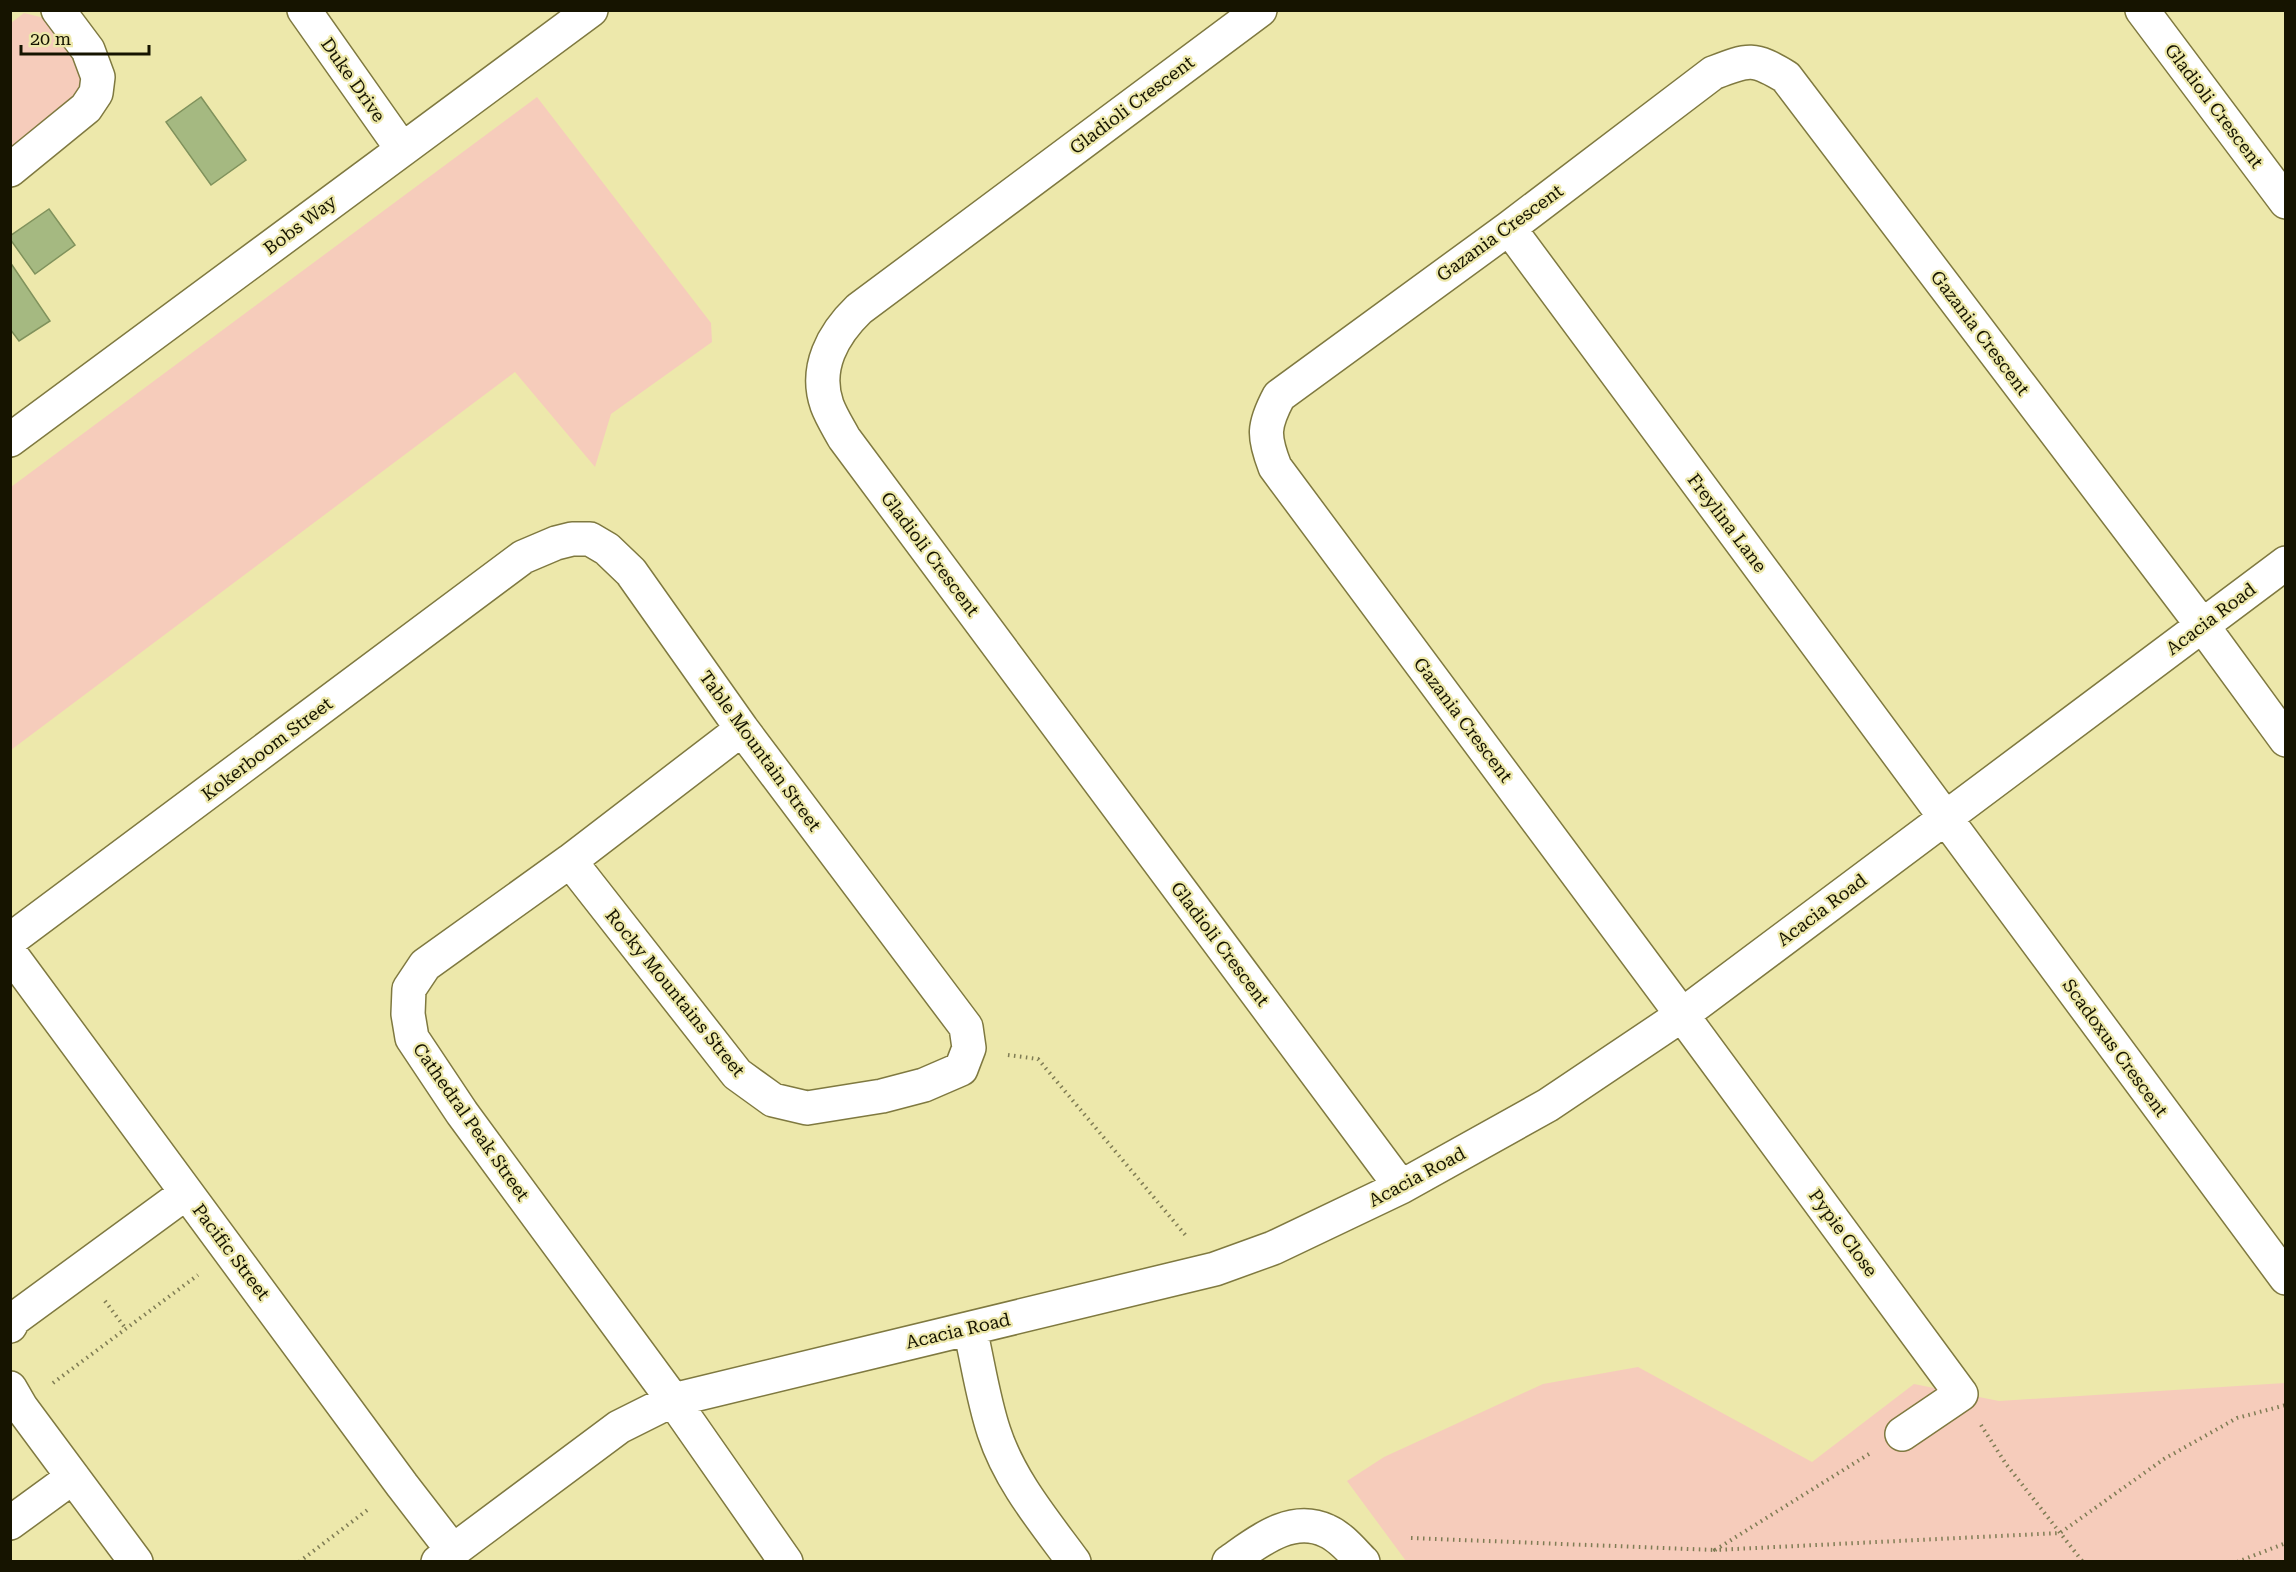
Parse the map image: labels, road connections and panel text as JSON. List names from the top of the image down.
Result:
{
  "streets": {
    "street": [
      "Duke Drive",
      "Gladioli Crescent",
      "Bobs Way",
      "Gazania Crescent",
      "Freylina Lane",
      "Acacia Road",
      "Kokerboom Street",
      "Table Mountain Street",
      "Rocky Mountains Street",
      "Scadoxus Crescent",
      "Cathedral Peak Street",
      "Pypie Close",
      "Pacific Street"
    ]
  },
  "crossings": [
    ["Duke Drive", "Bobs Way"],
    ["Gladioli Crescent", "Acacia Road"],
    ["Gazania Crescent", "Freylina Lane"],
    ["Gazania Crescent", "Acacia Road"],
    ["Gazania Crescent", "Pypie Close"],
    ["Freylina Lane", "Acacia Road"],
    ["Freylina Lane", "Scadoxus Crescent"],
    ["Acacia Road", "Scadoxus Crescent"],
    ["Acacia Road", "Cathedral Peak Street"],
    ["Acacia Road", "Pypie Close"],
    ["Acacia Road", "Pacific Street"],
    ["Kokerboom Street", "Table Mountain Street"],
    ["Table Mountain Street", "Rocky Mountains Street"],
    ["Table Mountain Street", "Cathedral Peak Street"],
    ["Rocky Mountains Street", "Cathedral Peak Street"]
  ],
  "scale_bar": "20 m"
}
